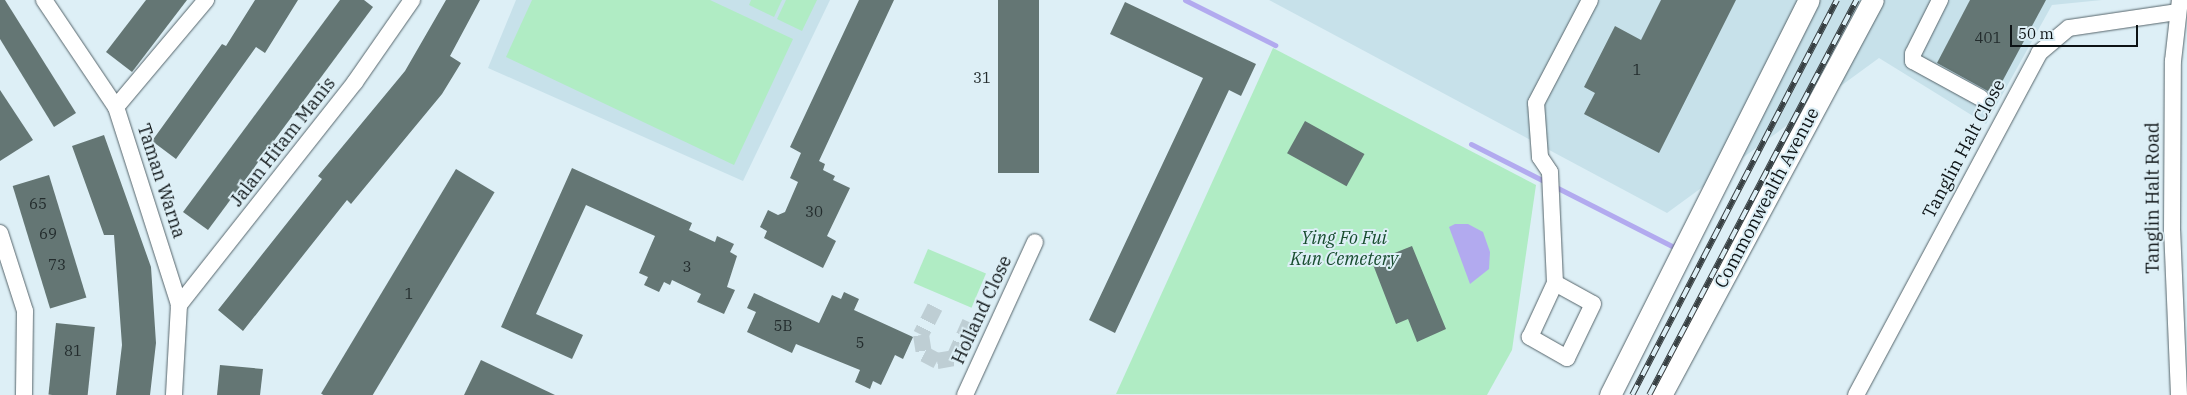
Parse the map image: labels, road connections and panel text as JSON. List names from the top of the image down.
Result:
{
  "streets": {
    "main road": ["Commonwealth Avenue"],
    "street": [
      "Jalan Hitam Manis",
      "Tanglin Halt Close",
      "Taman Warna",
      "Tanglin Halt Road",
      "Holland Close"
    ]
  },
  "crossings": [
    ["Jalan Hitam Manis", "Taman Warna"],
    ["Tanglin Halt Close", "Tanglin Halt Road"]
  ],
  "parks": ["Ying Fo Fui Kun Cemetery"],
  "house_numbers": [
    "401",
    "1",
    "31",
    "65",
    "30",
    "69",
    "73",
    "3",
    "1",
    "5B",
    "5",
    "81"
  ],
  "scale_bar": "50 m"
}
